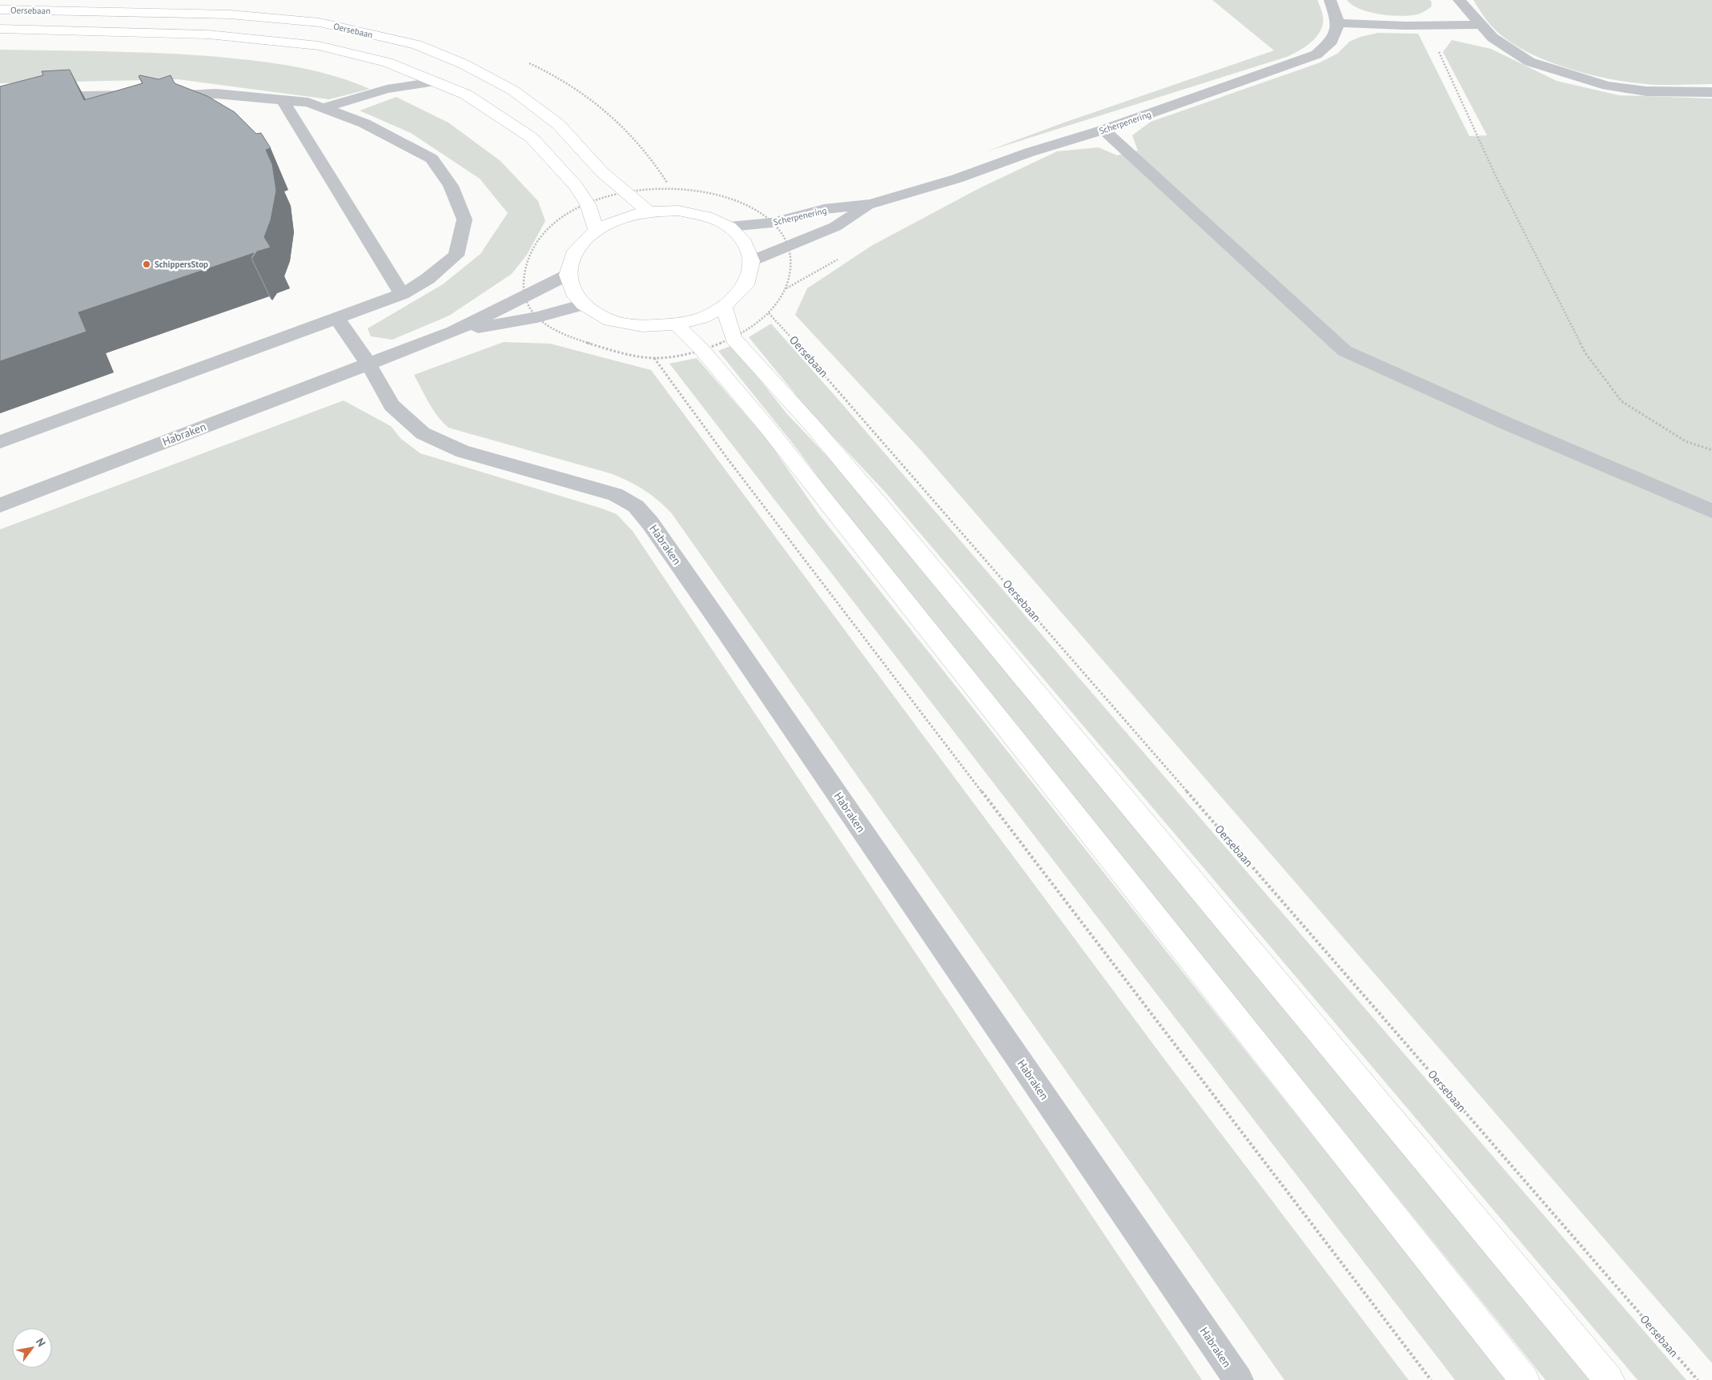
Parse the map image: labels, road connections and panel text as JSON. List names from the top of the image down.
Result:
{
  "streets": {
    "main road": ["Oersebaan"],
    "street": ["Scherpenering", "Habraken"]
  },
  "places": ["SchippersStop"],
  "north": "top right"
}
